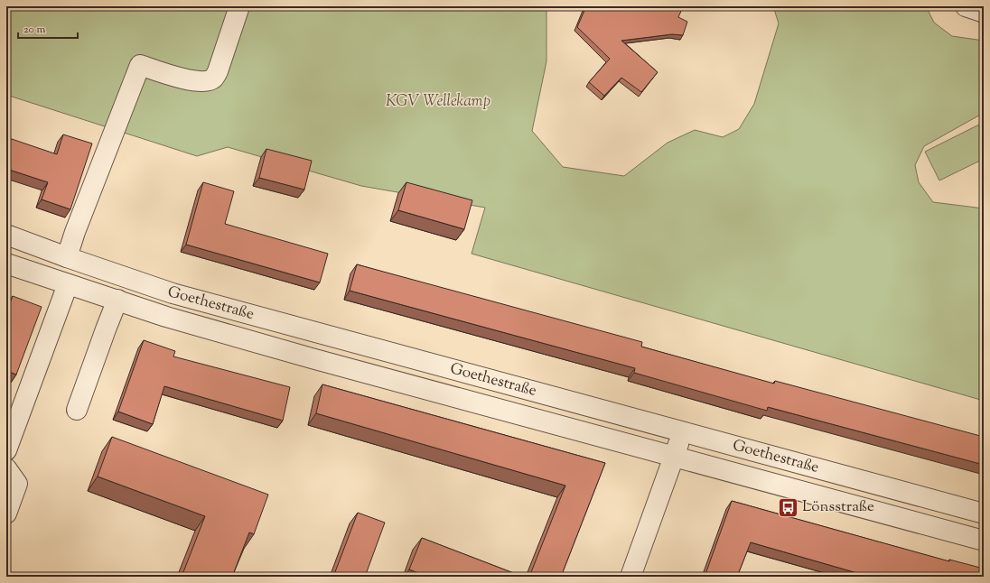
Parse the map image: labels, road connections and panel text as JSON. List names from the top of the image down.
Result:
{
  "streets": {
    "street": ["Goethestraße"]
  },
  "parks": ["KGV Wellekamp"],
  "places": {
    "bus stop": ["Lönsstraße"]
  },
  "scale_bar": "20 m"
}
